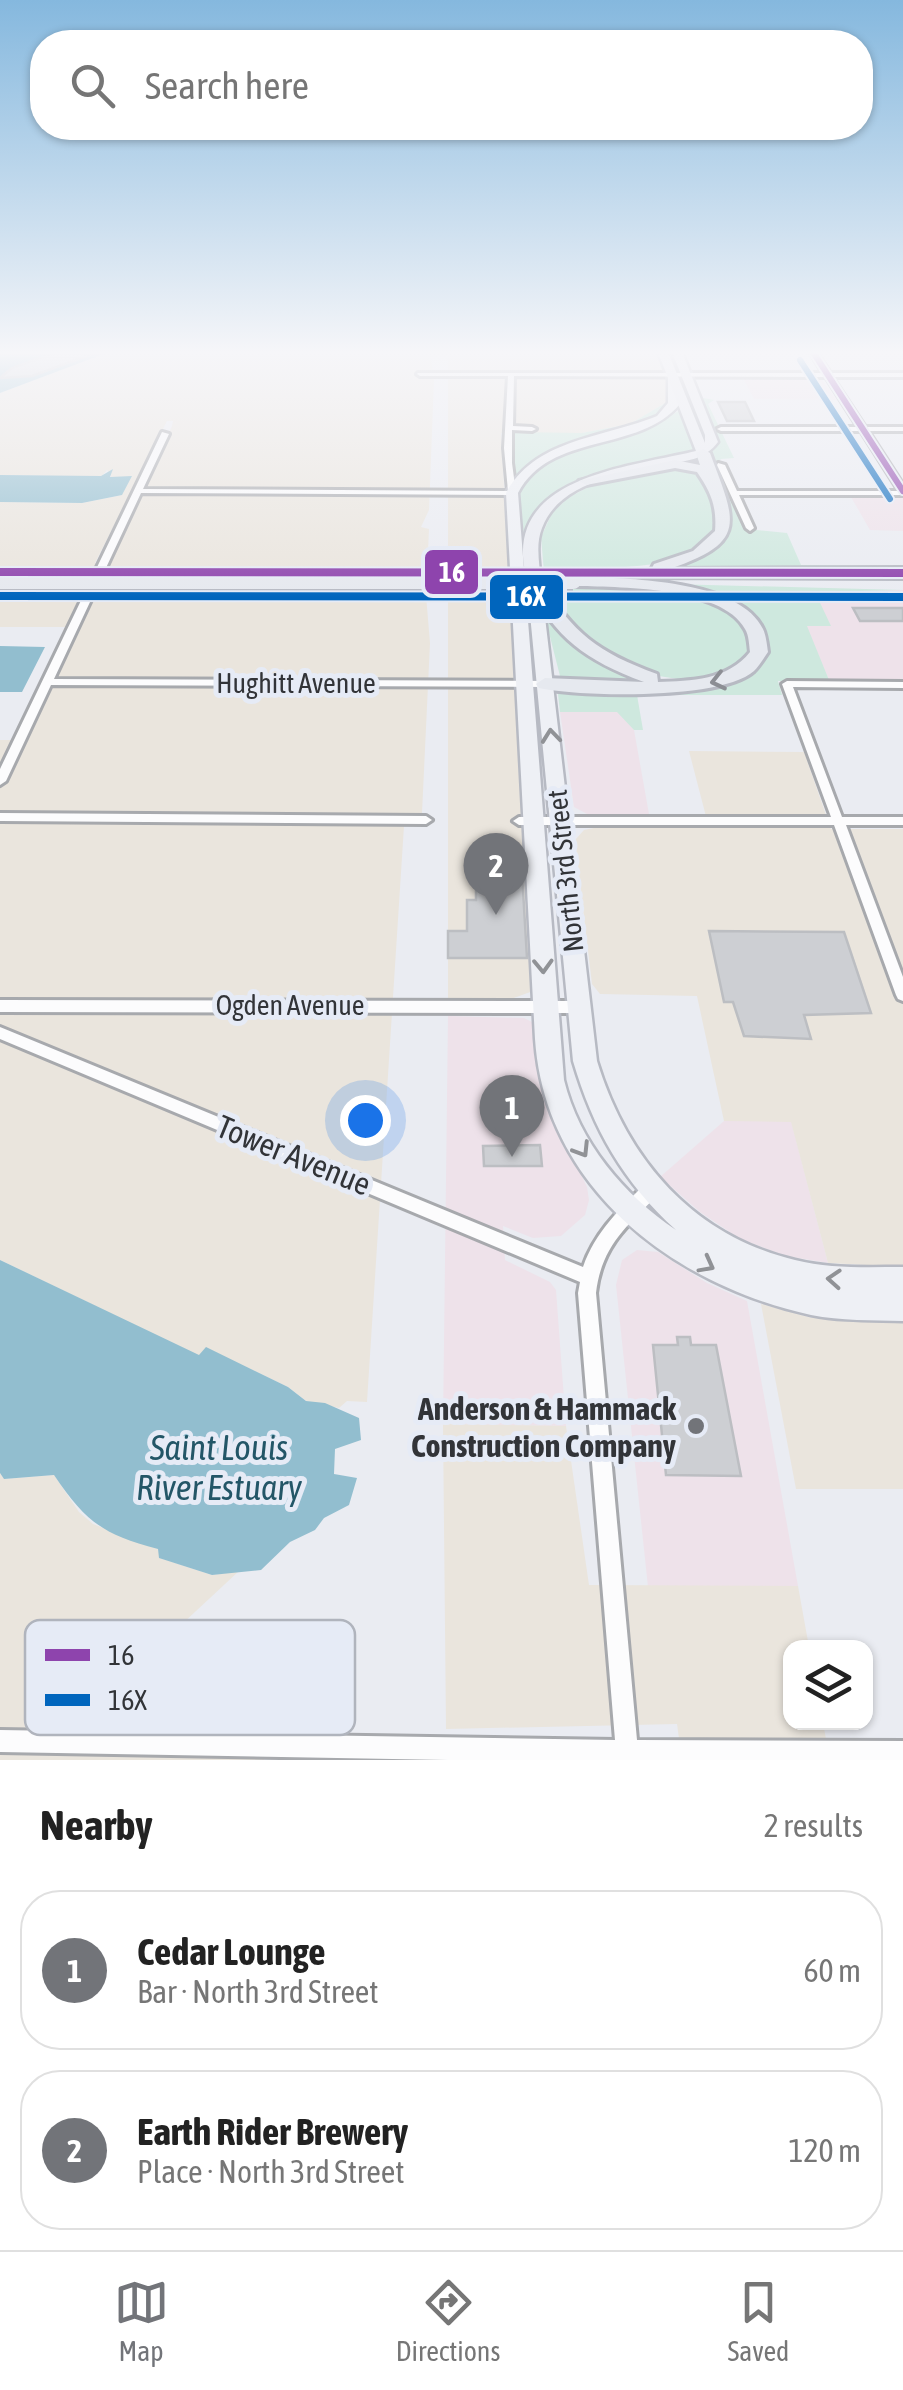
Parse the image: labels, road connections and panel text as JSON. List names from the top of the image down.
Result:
{
  "streets": {
    "highway": ["North 3rd Street"],
    "street": ["Hughitt Avenue", "Ogden Avenue", "Tower Avenue"]
  },
  "crossings": [
    ["Hughitt Avenue", "North 3rd Street"],
    ["North 3rd Street", "Ogden Avenue"]
  ],
  "water": ["Saint Louis River Estuary"],
  "places": ["Anderson & Hammack Construction Company"],
  "lines": ["transit line 16", "transit line 16X"],
  "legend": ["16", "16X"],
  "page": {
    "search": "Search here",
    "pins": ["2", "1"],
    "heading": ["Nearby", "2 results"],
    "list": [
      {
        "mark": "1",
        "name": "Cedar Lounge",
        "note": "Bar · North 3rd Street",
        "value": "60 m"
      },
      {
        "mark": "2",
        "name": "Earth Rider Brewery",
        "note": "Place · North 3rd Street",
        "value": "120 m"
      }
    ],
    "nav": ["Map", "Directions", "Saved"]
  }
}
